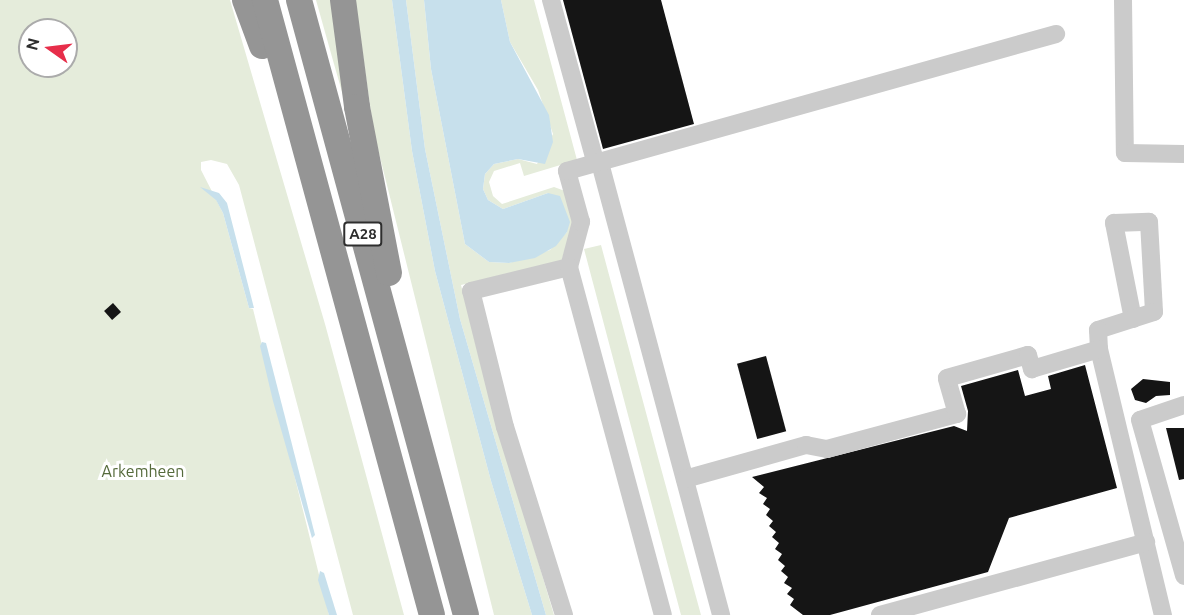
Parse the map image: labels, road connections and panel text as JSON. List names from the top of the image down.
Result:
{
  "streets": {
    "highway": ["A28"]
  },
  "parks": ["Arkemheen"],
  "north": "left"
}
